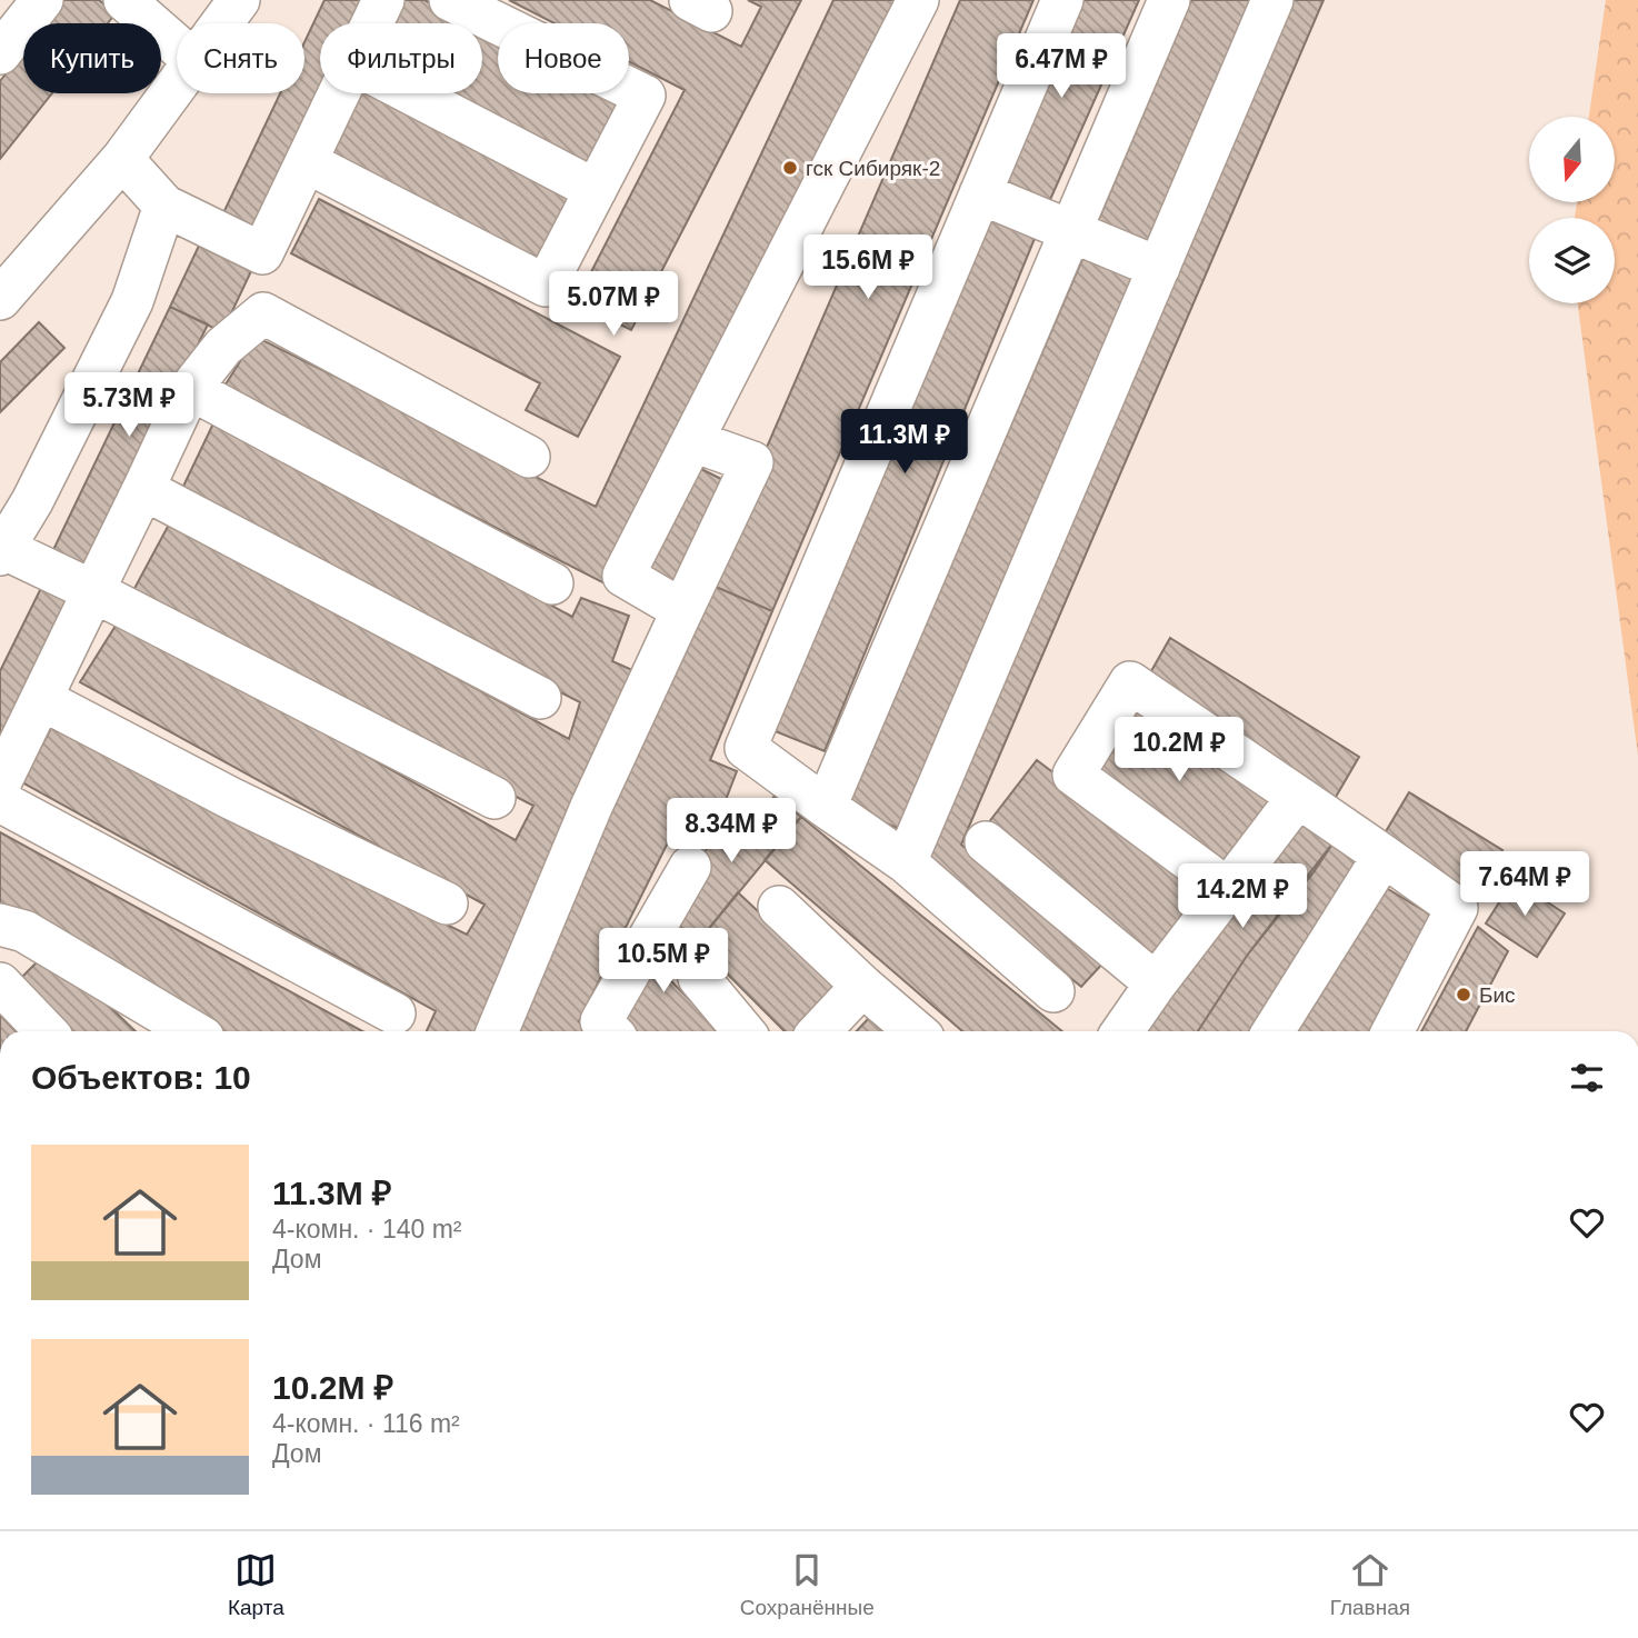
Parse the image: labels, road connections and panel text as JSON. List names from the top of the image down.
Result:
{
  "places": ["гск Сибиряк-2", "Бис"],
  "north": "bottom",
  "page": {
    "chip": [
      "Купить",
      "Снять",
      "Фильтры",
      "Новое"
    ],
    "price": [
      "6.47M ₽",
      "15.6M ₽",
      "5.07M ₽",
      "5.73M ₽",
      "11.3M ₽",
      "10.2M ₽",
      "8.34M ₽",
      "7.64M ₽",
      "14.2M ₽",
      "10.5M ₽"
    ],
    "heading": "Объектов: 10",
    "list": [
      {
        "name": "11.3M ₽",
        "note": "4-комн. · 140 m² · Дом"
      },
      {
        "name": "10.2M ₽",
        "note": "4-комн. · 116 m² · Дом"
      }
    ],
    "tabs": ["Карта", "Сохранённые", "Главная"]
  }
}
